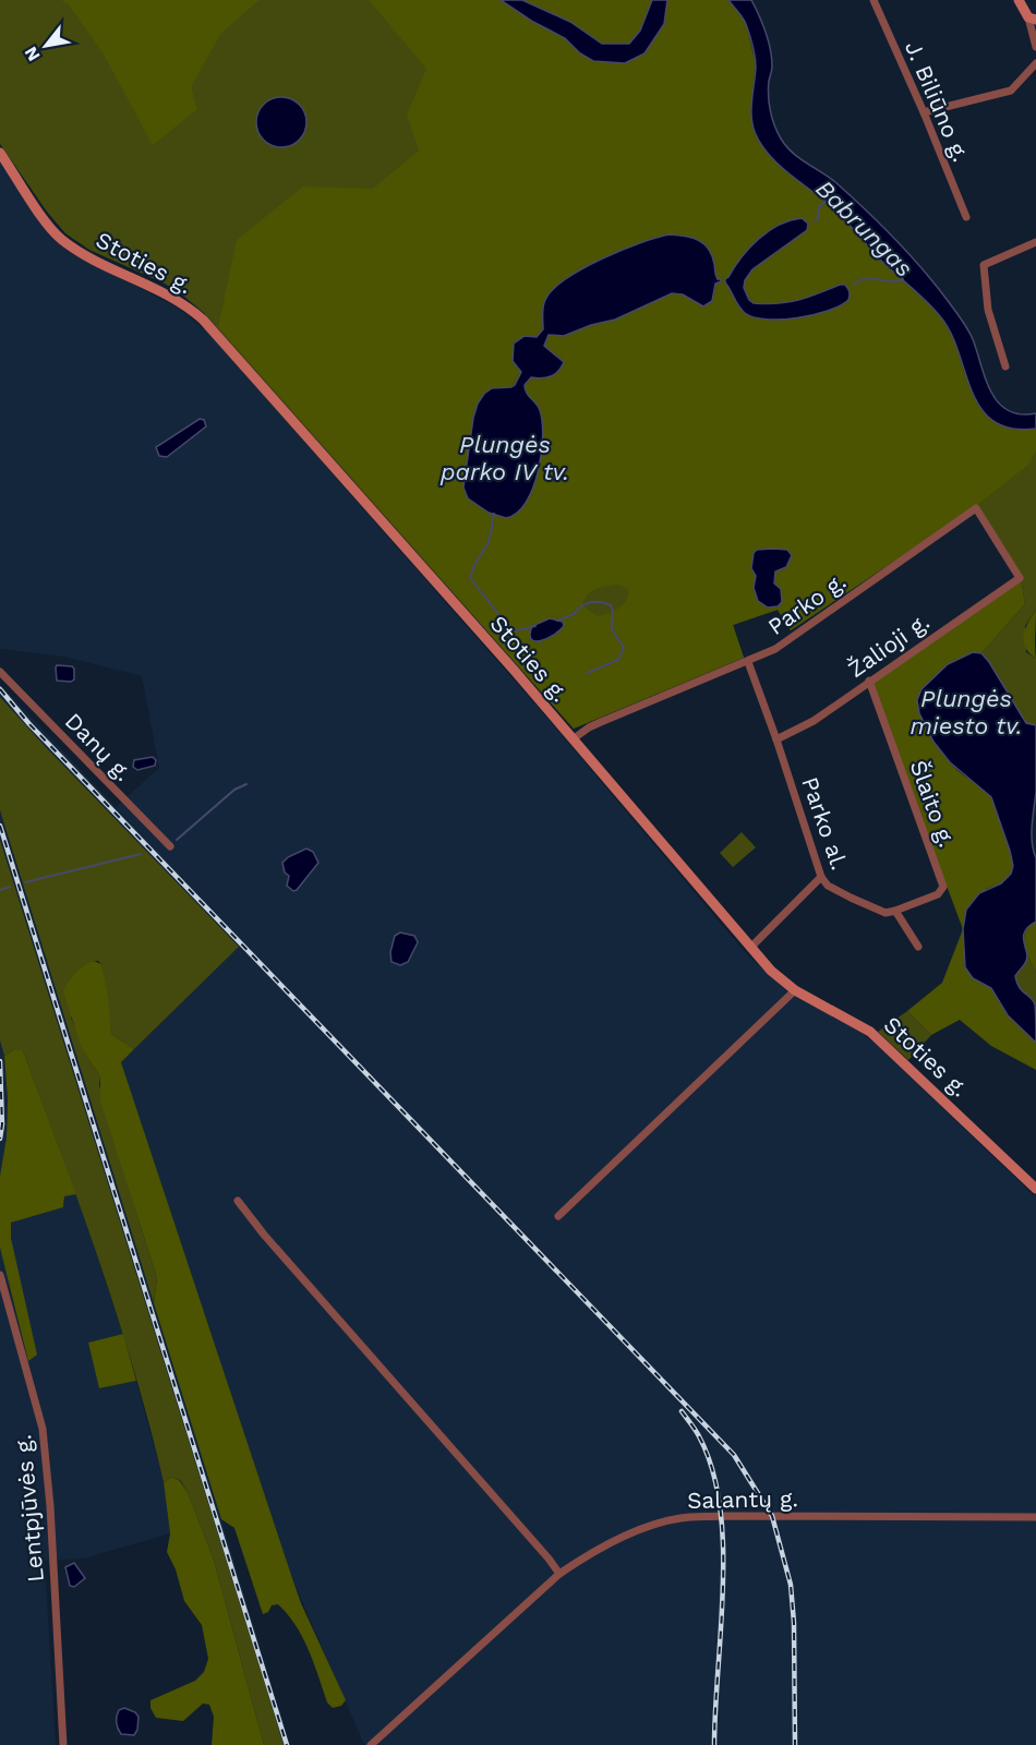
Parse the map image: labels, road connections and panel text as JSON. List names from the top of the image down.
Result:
{
  "streets": {
    "main road": ["Stoties g."],
    "street": [
      "J. Biliūno g.",
      "Parko g.",
      "Žalioji g.",
      "Danų g.",
      "Šlaito g.",
      "Parko al.",
      "Salantų g.",
      "Lentpjūvės g."
    ]
  },
  "crossings": [
    ["Stoties g.", "Parko g."],
    ["Parko g.", "Žalioji g."],
    ["Parko g.", "Parko al."],
    ["Žalioji g.", "Šlaito g."],
    ["Žalioji g.", "Parko al."],
    ["Šlaito g.", "Parko al."]
  ],
  "water": ["Babrungas", "Plungės parko IV tv.", "Plungės miesto tv."],
  "north": "bottom left"
}
